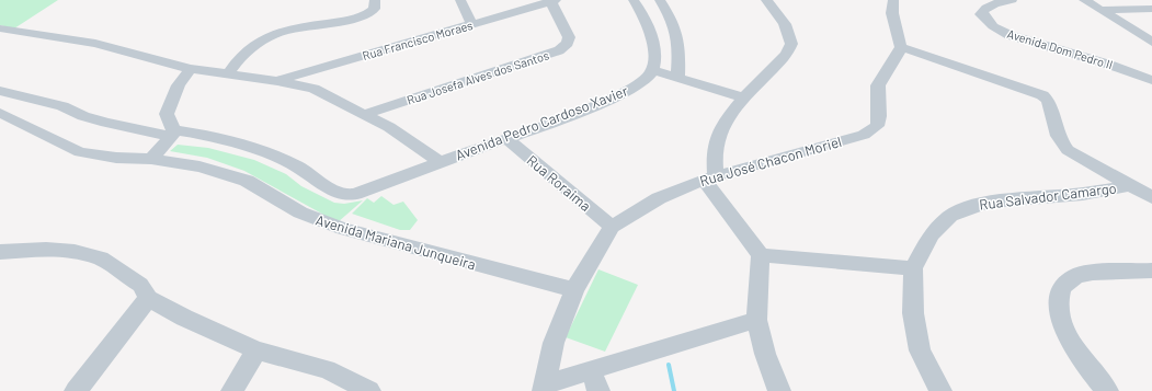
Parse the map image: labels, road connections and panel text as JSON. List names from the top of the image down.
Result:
{
  "streets": {
    "street": [
      "Rua Francisco Moraes",
      "Avenida Dom Pedro II",
      "Rua Josefa Alves dos Santos",
      "Avenida Pedro Cardoso Xavier",
      "Rua José Chacon Moriel",
      "Rua Roraima",
      "Rua Salvador Camargo",
      "Avenida Mariana Junqueira"
    ]
  },
  "crossings": [
    ["Rua Francisco Moraes", "Rua Josefa Alves dos Santos"],
    ["Avenida Pedro Cardoso Xavier", "Rua Roraima"],
    ["Rua José Chacon Moriel", "Rua Roraima"],
    ["Rua José Chacon Moriel", "Avenida Mariana Junqueira"]
  ]
}
